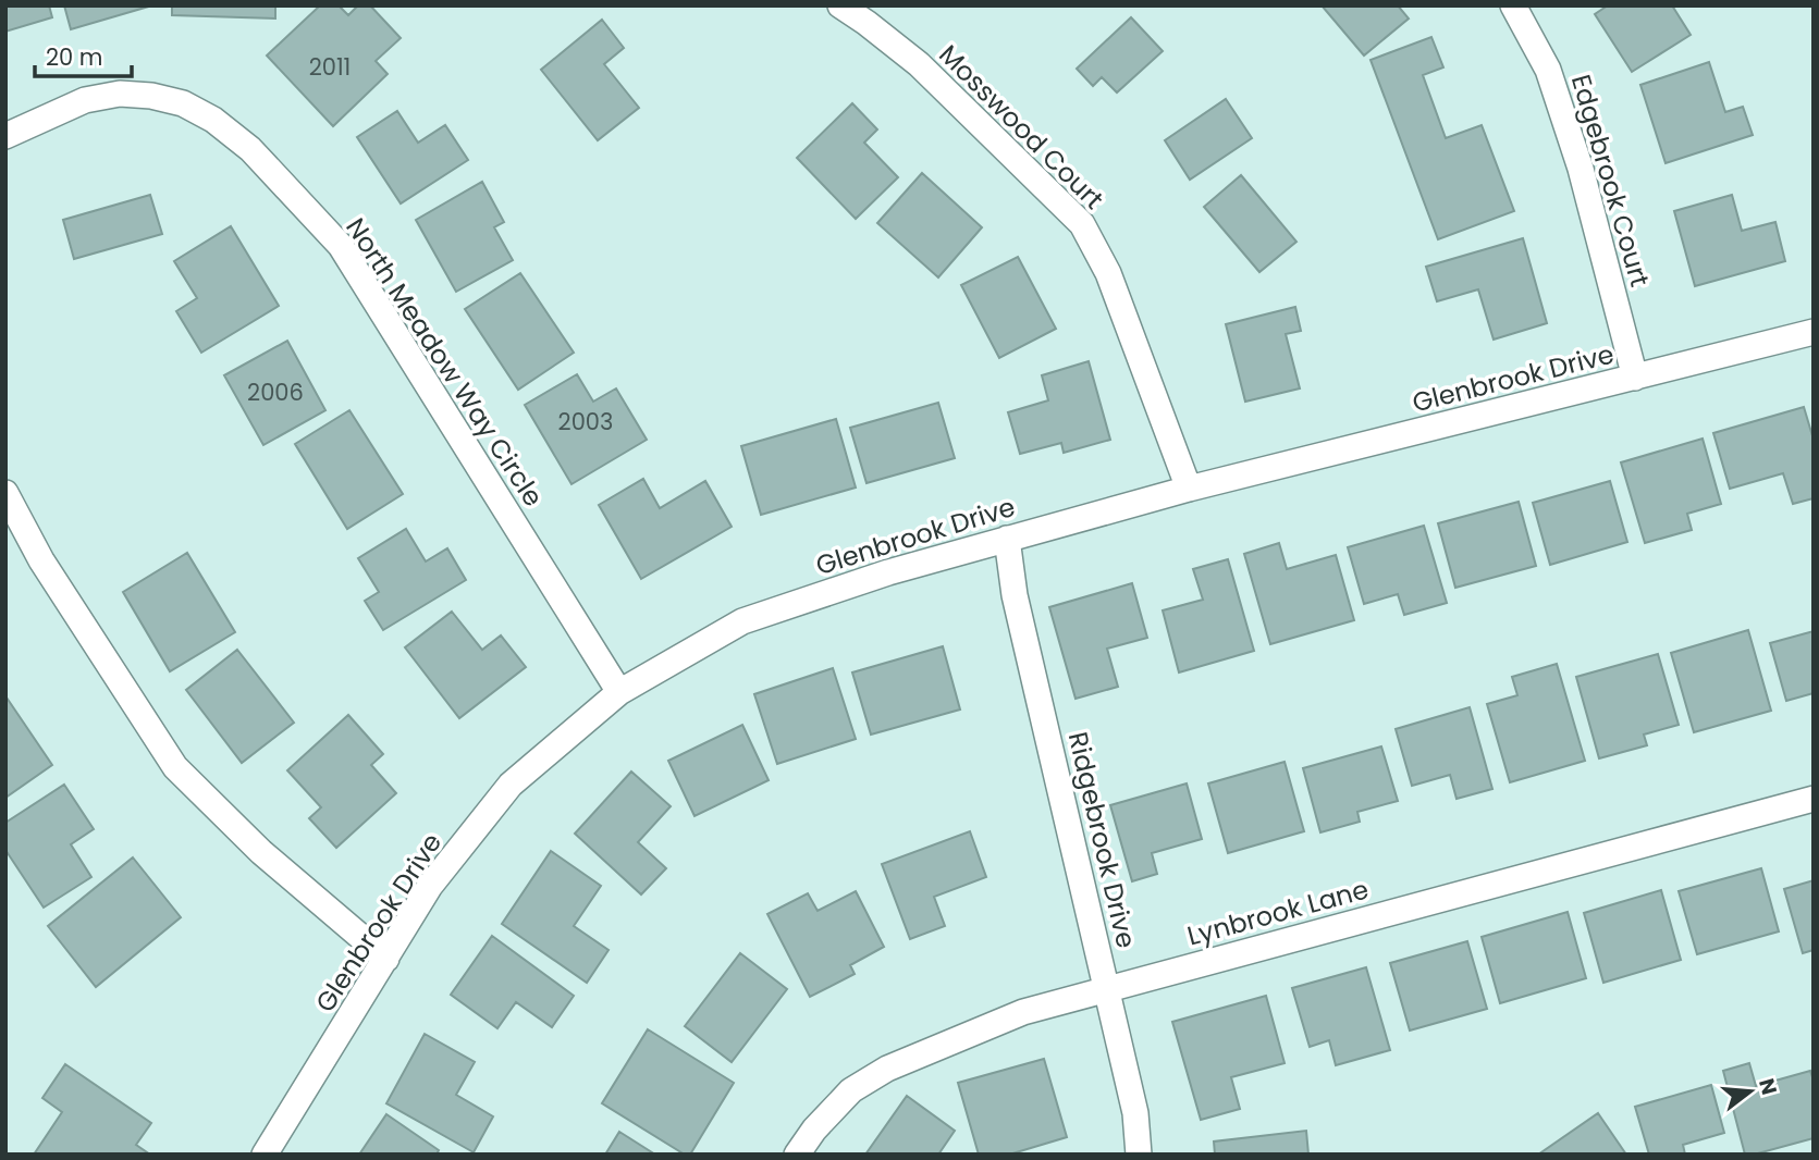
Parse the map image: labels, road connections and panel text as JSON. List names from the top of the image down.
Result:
{
  "streets": {
    "street": [
      "Mosswood Court",
      "Edgebrook Court",
      "North Meadow Way Circle",
      "Glenbrook Drive",
      "Ridgebrook Drive",
      "Lynbrook Lane"
    ]
  },
  "crossings": [
    ["Mosswood Court", "Glenbrook Drive"],
    ["Edgebrook Court", "Glenbrook Drive"],
    ["North Meadow Way Circle", "Glenbrook Drive"],
    ["Glenbrook Drive", "Ridgebrook Drive"],
    ["Ridgebrook Drive", "Lynbrook Lane"]
  ],
  "house_numbers": ["2011", "2006", "2003"],
  "scale_bar": "20 m",
  "north": "right"
}
